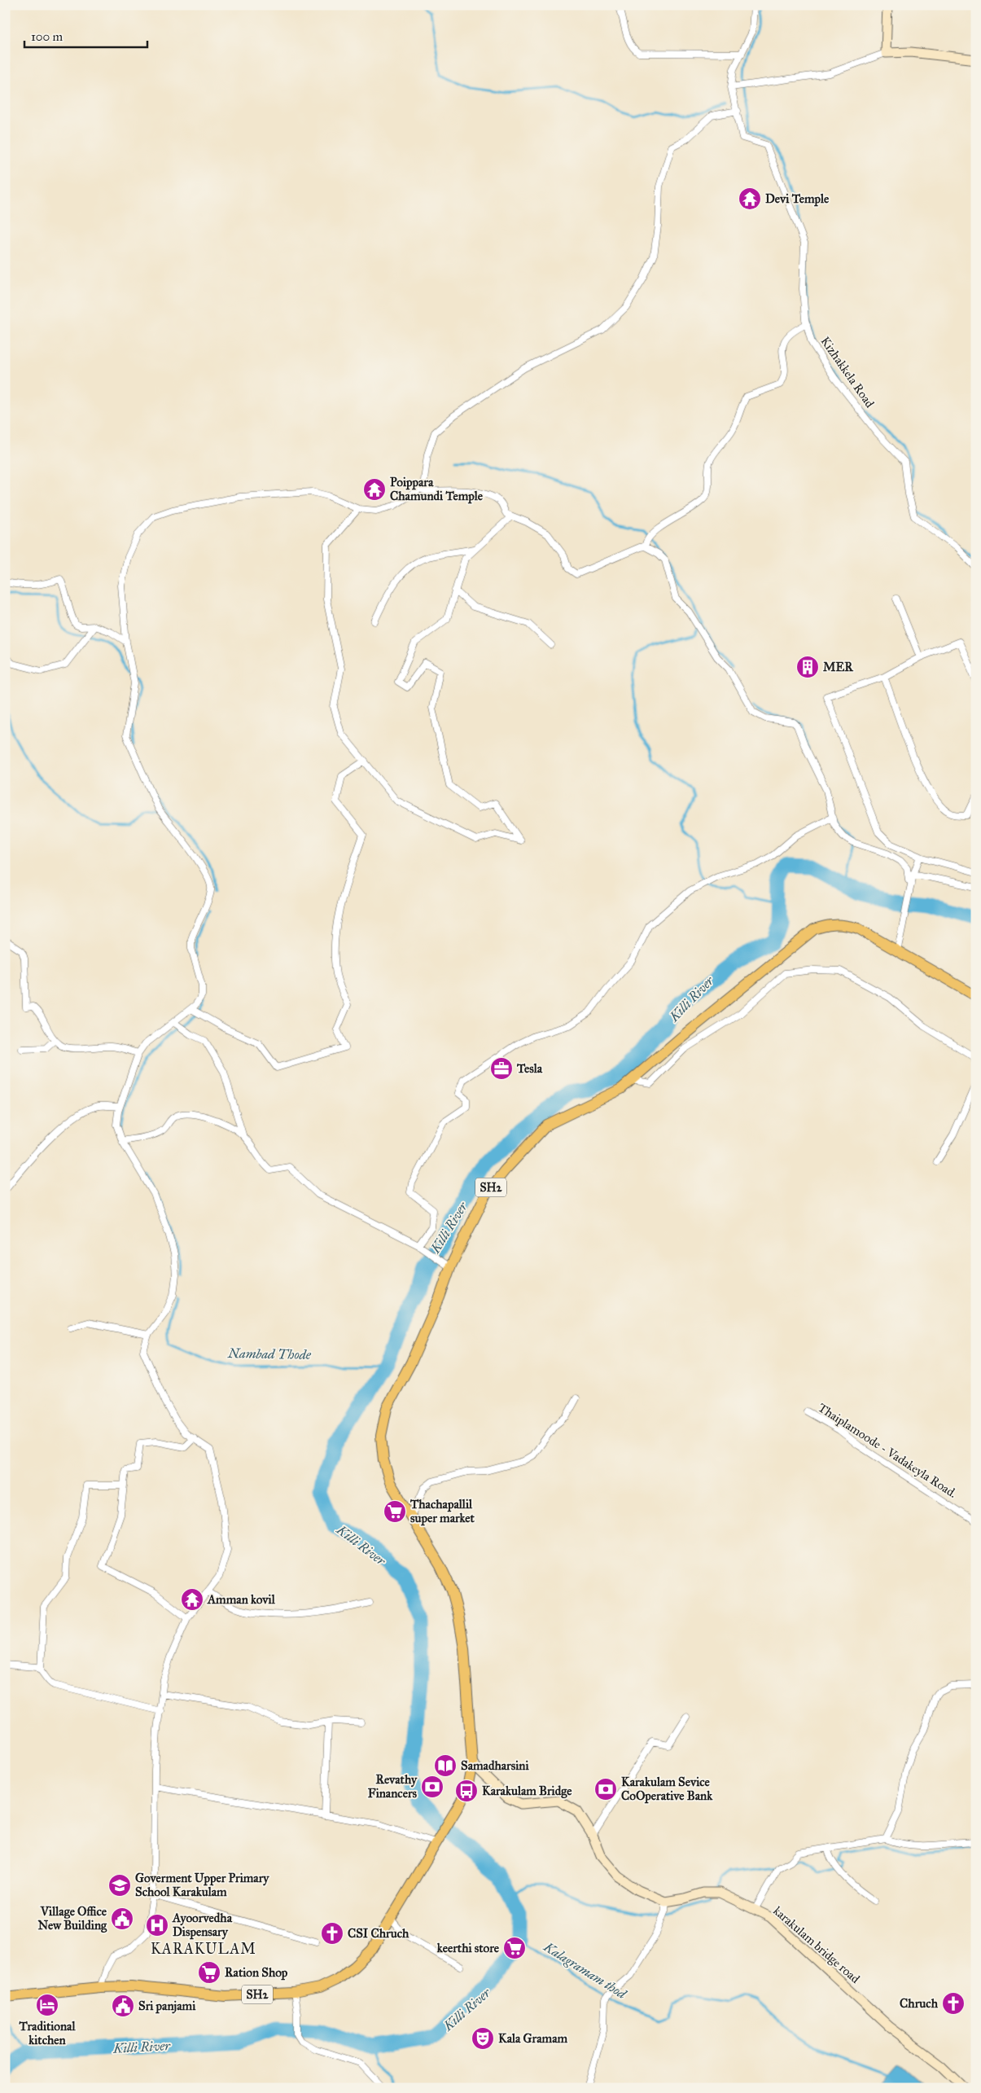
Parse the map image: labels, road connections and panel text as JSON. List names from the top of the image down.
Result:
{
  "streets": {
    "main road": ["SH2", "karakulam bridge road"],
    "street": ["Kizhakkela Road", "Thaiplamoode - Vadakeyla Road."]
  },
  "crossings": [
    ["SH2", "karakulam bridge road"]
  ],
  "districts": ["KARAKULAM"],
  "water": ["Killi River", "Nambad Thode", "Kalagramam thod"],
  "places": {
    "temple": ["Devi Temple", "Poippara Chamundi Temple", "Amman kovil"],
    "building": ["MER"],
    "office": ["Tesla"],
    "supermarket": ["Thachapallil super market", "keerthi store", "Ration Shop"],
    "library": ["Samadharsini"],
    "bank": ["Revathy Financers", "Karakulam Sevice CoOperative Bank"],
    "bus stop": ["Karakulam Bridge"],
    "school or university": ["Goverment Upper Primary School Karakulam"],
    "public building": ["Village Office New Building", "Sri panjami"],
    "hospital": ["Ayoorvedha Dispensary"],
    "church": ["CSI Chruch", "Chruch"],
    "hotel": ["Traditional kitchen"],
    "theatre": ["Kala Gramam"]
  },
  "scale_bar": "100 m"
}
